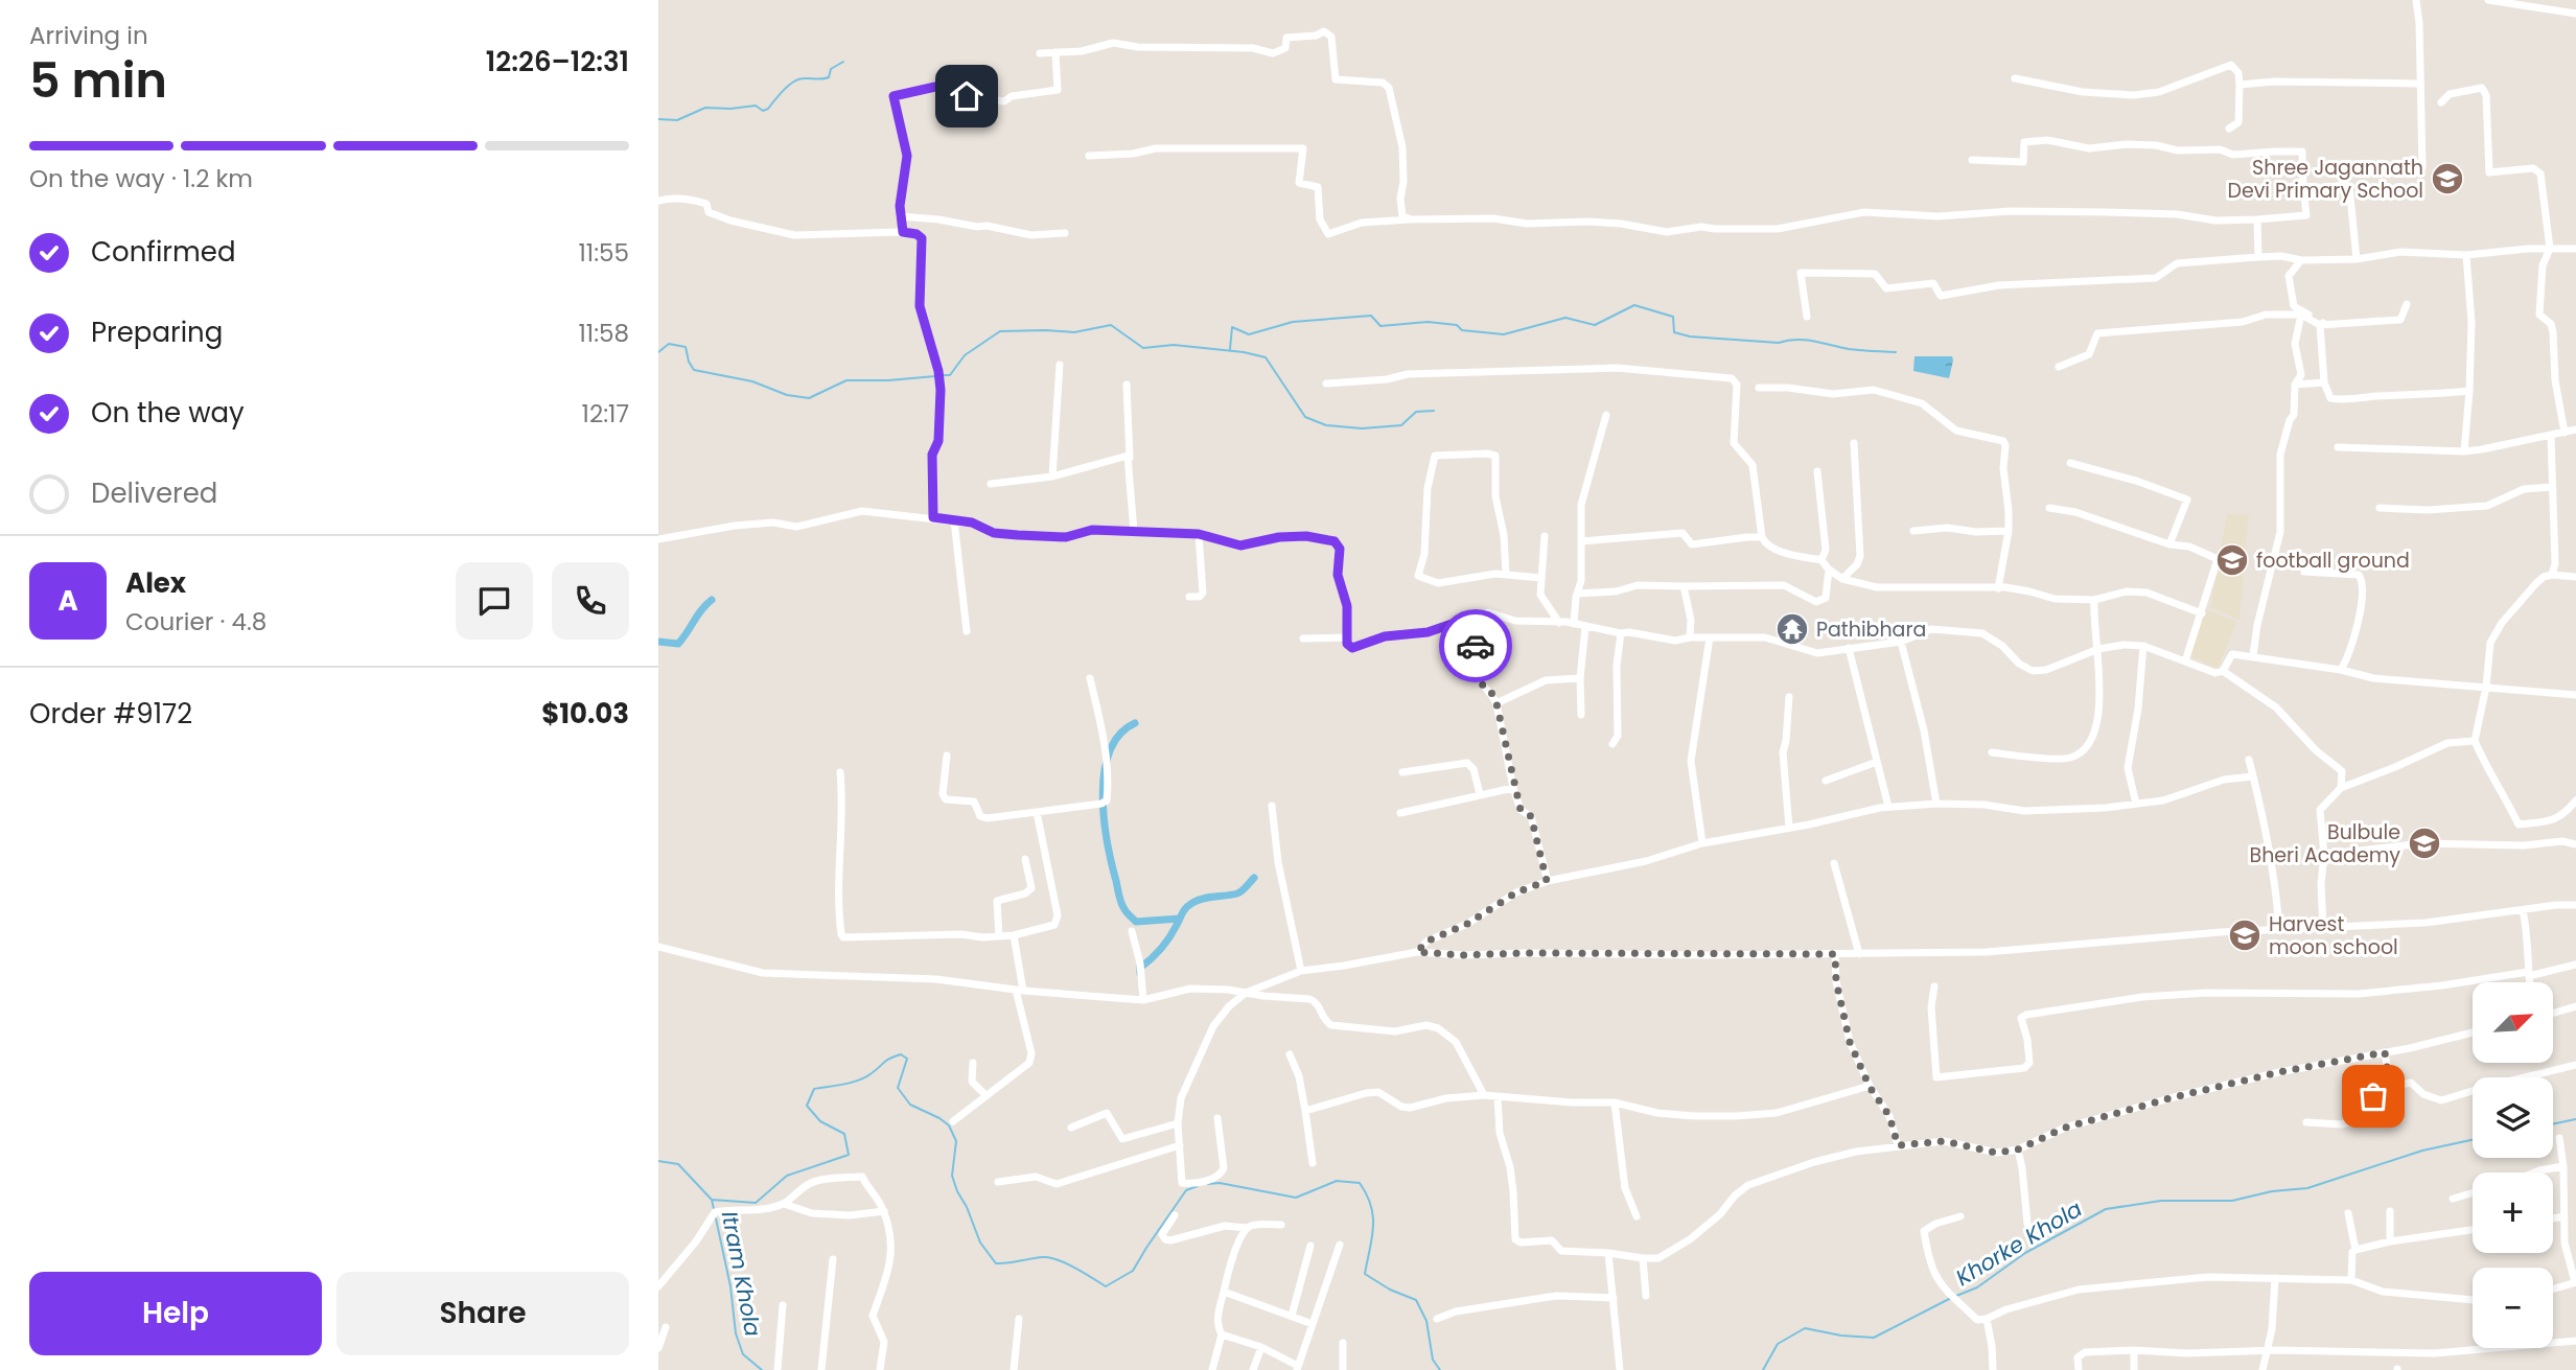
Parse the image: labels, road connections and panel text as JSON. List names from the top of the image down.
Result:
{
  "water": ["Khorke Khola", "Itram Khola"],
  "places": {
    "school or university": [
      "Shree Jagannath Devi Primary School",
      "football ground",
      "Bulbule Bheri Academy",
      "Harvest moon school"
    ],
    "temple": ["Pathibhara"]
  },
  "north": "top right",
  "page": {
    "heading": ["5 min", "Arriving in", "12:26–12:31"],
    "panel": [
      "Alex",
      "Courier · 4.8",
      "Order #9172",
      "$10.03"
    ],
    "bar": "On the way · 1.2 km",
    "list": [
      ["Confirmed", "11:55"],
      ["Preparing", "11:58"],
      ["On the way", "12:17"],
      "Delivered"
    ],
    "round": "A",
    "map_buttons": ["+", "−"],
    "buttons": ["Help", "Share"]
  }
}
